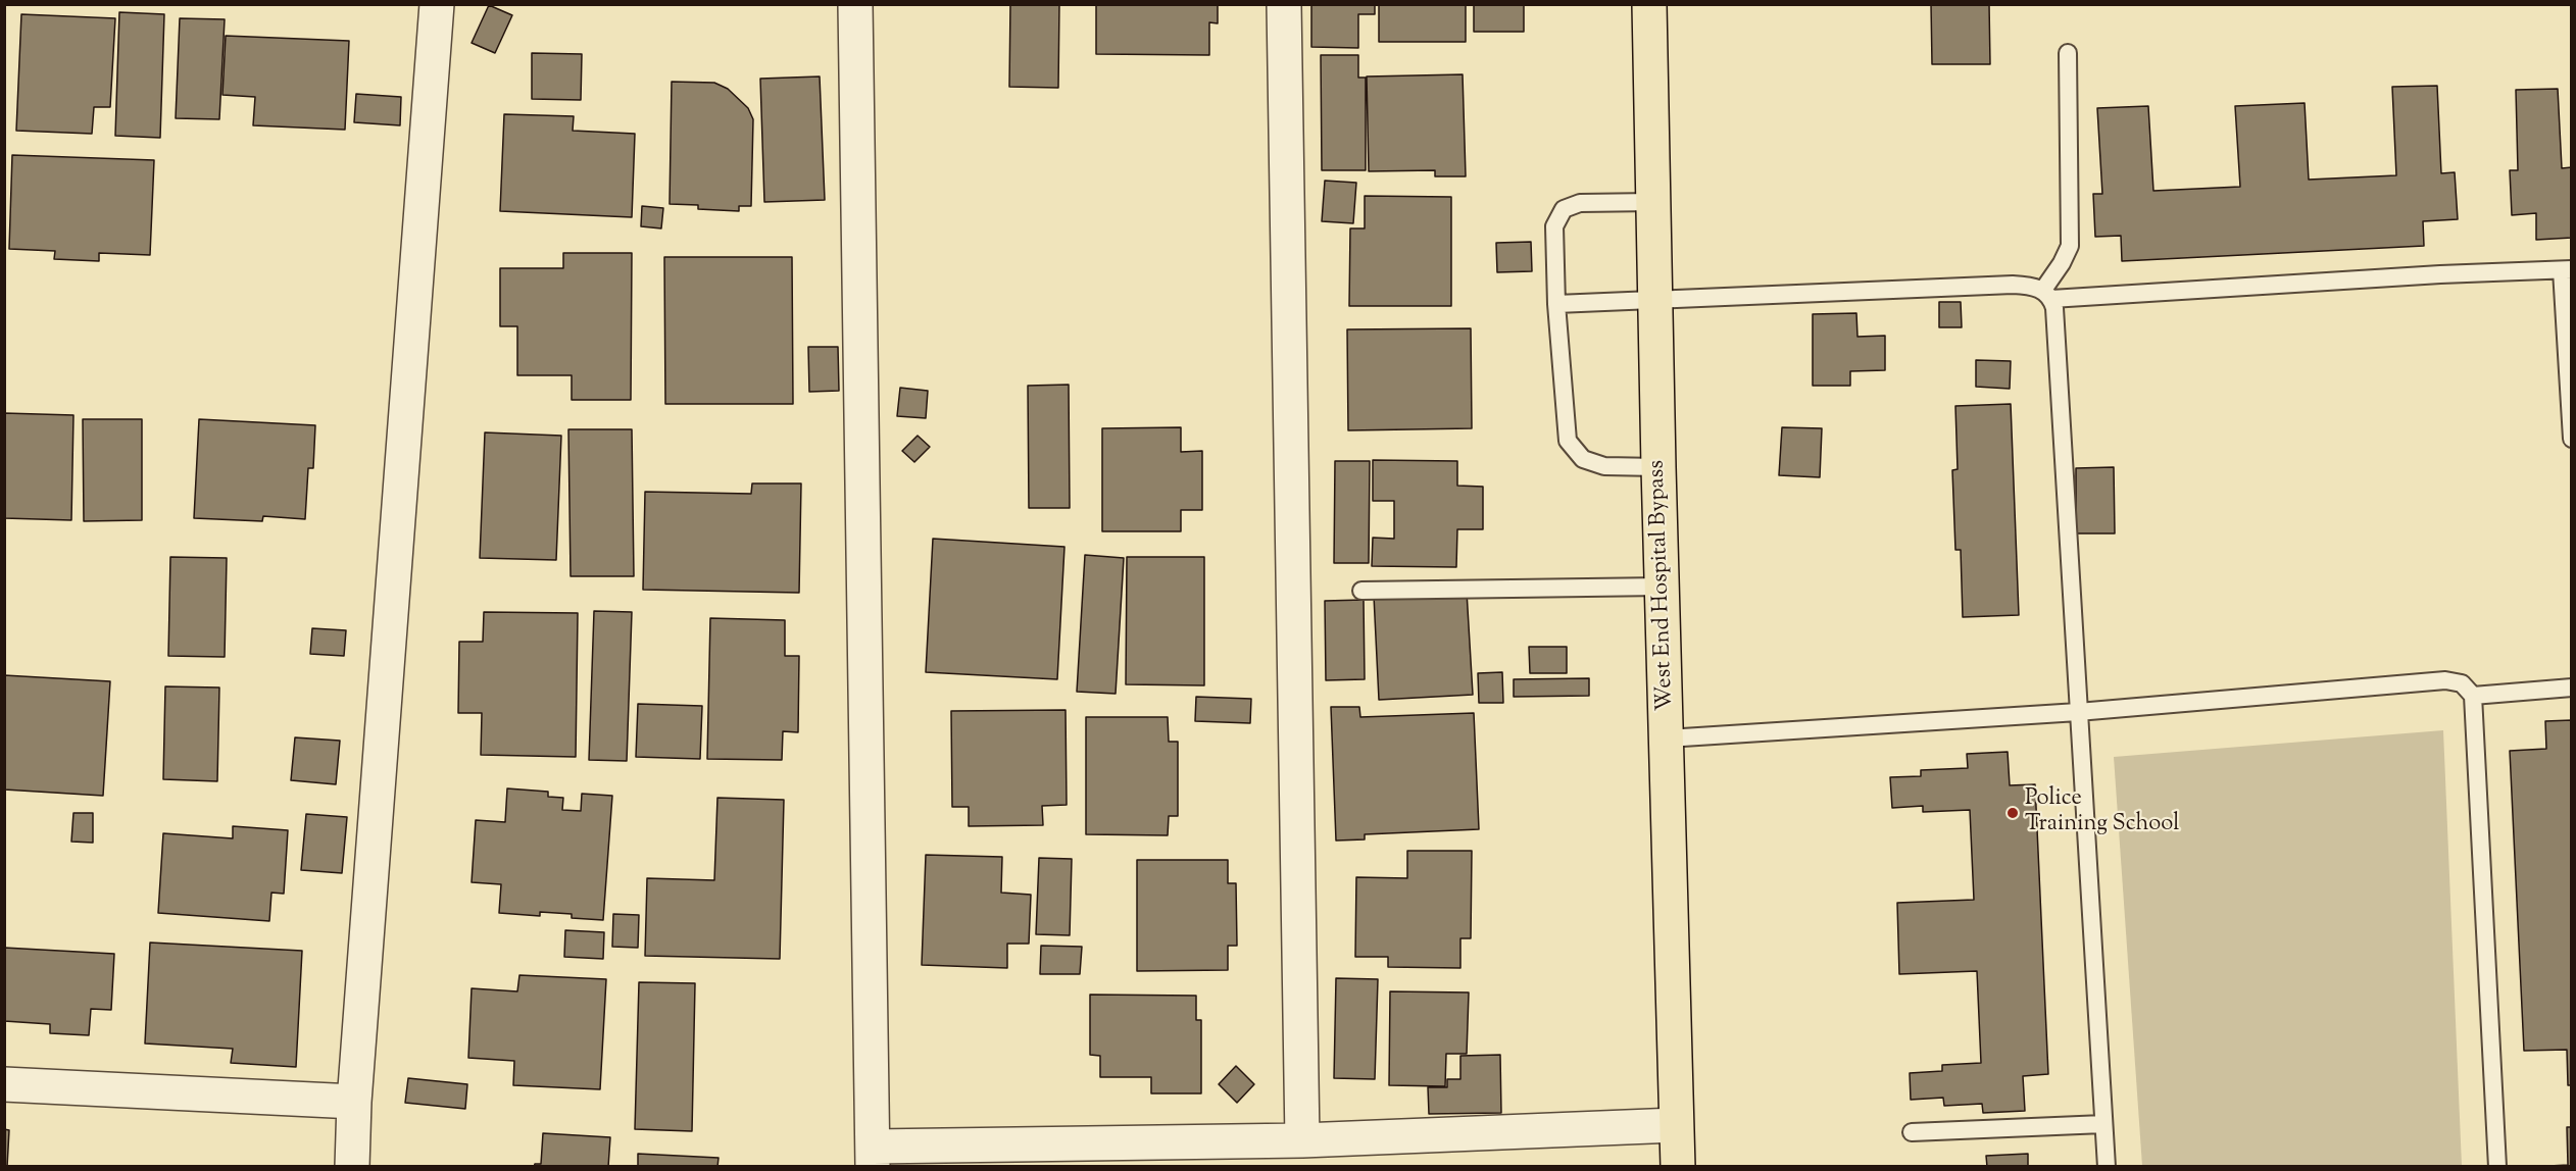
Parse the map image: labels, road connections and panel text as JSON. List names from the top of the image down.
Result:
{
  "streets": {
    "highway": ["West End Hospital Bypass"]
  },
  "places": ["Police Training School"]
}
